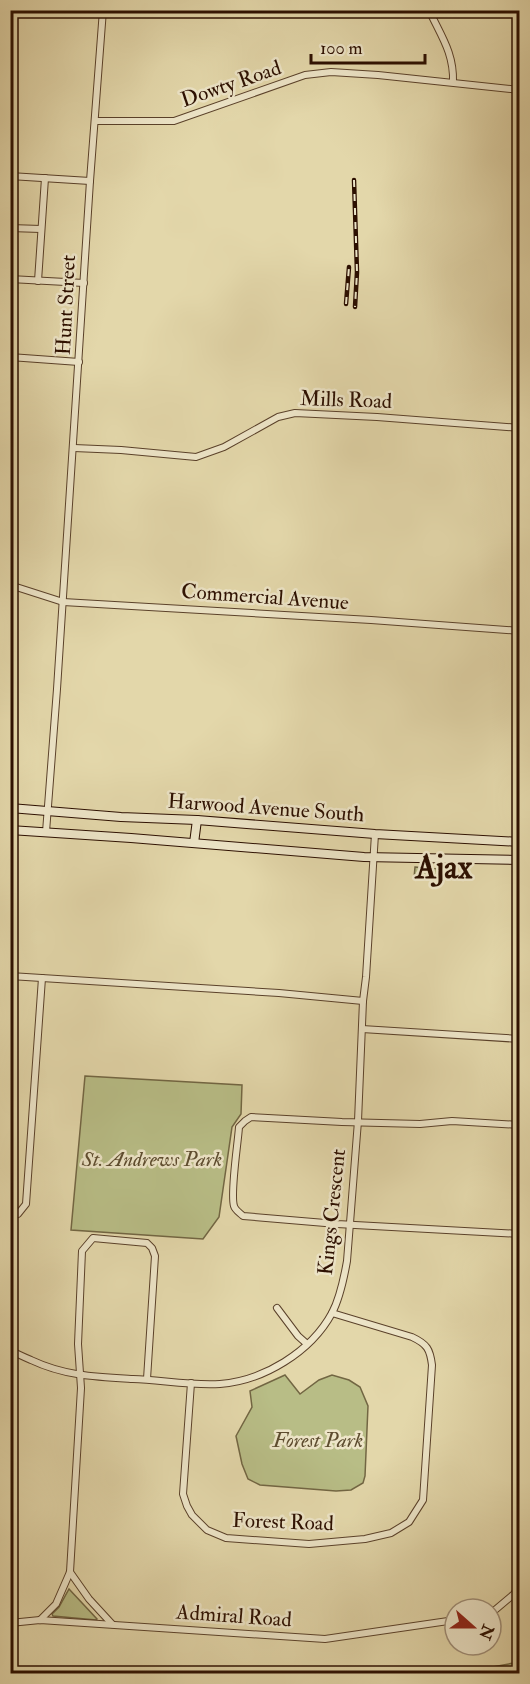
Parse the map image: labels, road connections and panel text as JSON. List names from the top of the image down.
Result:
{
  "streets": {
    "main road": ["Harwood Avenue South"],
    "street": [
      "Dowty Road",
      "Hunt Street",
      "Mills Road",
      "Commercial Avenue",
      "Kings Crescent",
      "Forest Road",
      "Admiral Road"
    ]
  },
  "crossings": [
    ["Dowty Road", "Hunt Street"],
    ["Hunt Street", "Mills Road"],
    ["Hunt Street", "Commercial Avenue"],
    ["Hunt Street", "Harwood Avenue South"],
    ["Harwood Avenue South", "Kings Crescent"],
    ["Kings Crescent", "Forest Road"]
  ],
  "districts": ["Ajax"],
  "parks": ["St. Andrews Park", "Forest Park"],
  "scale_bar": "100 m",
  "north": "right"
}
